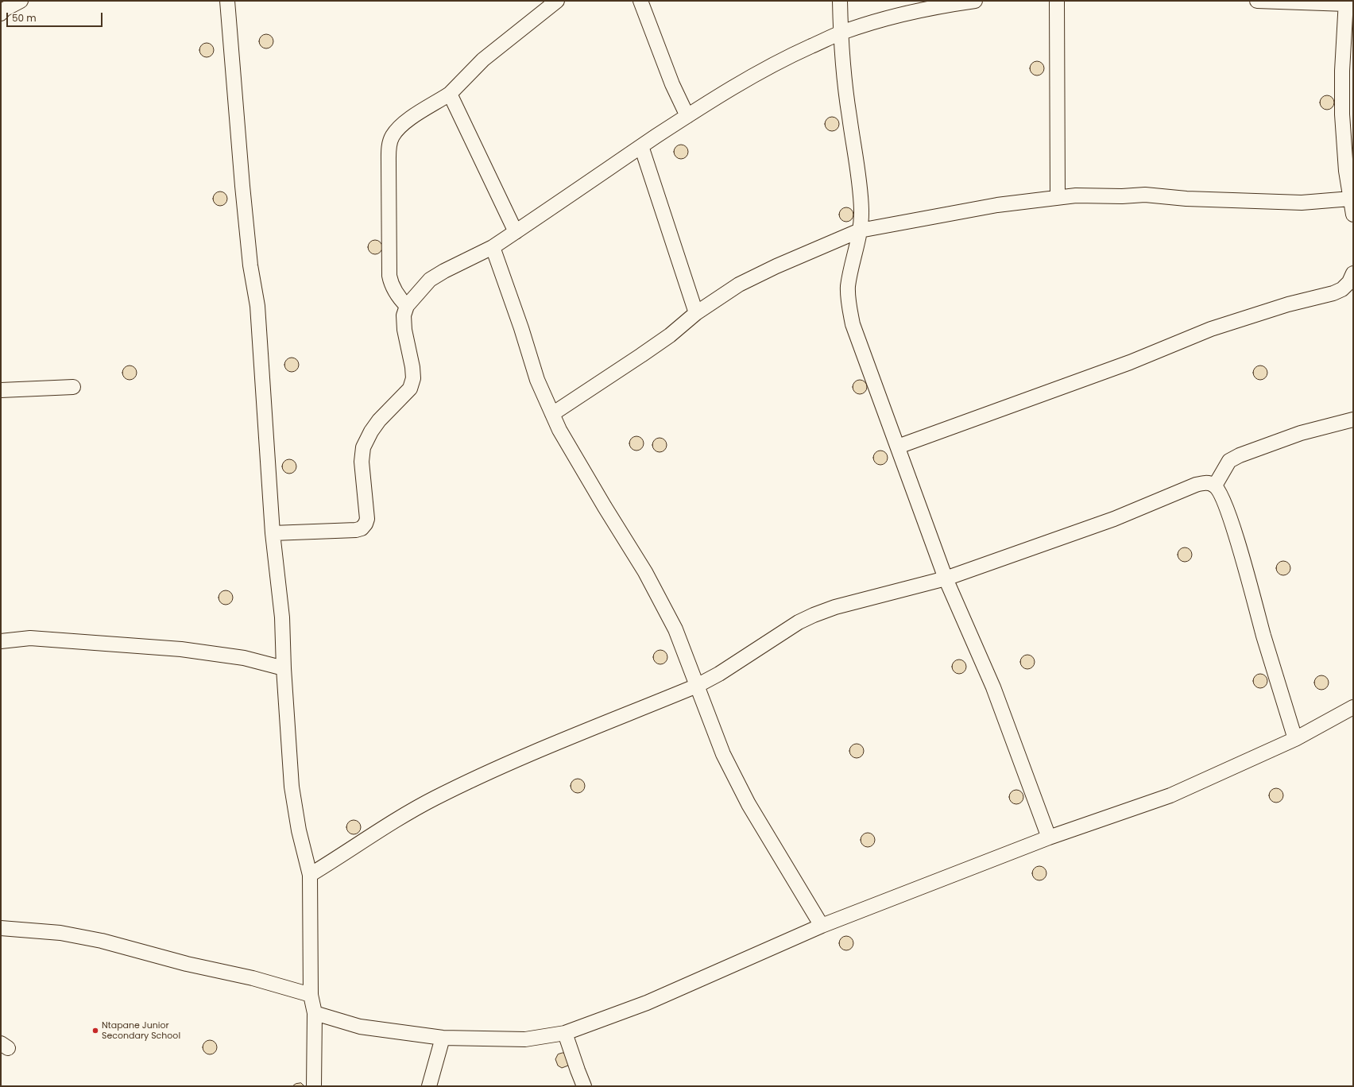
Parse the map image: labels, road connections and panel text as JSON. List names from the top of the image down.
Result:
{
  "places": ["Ntapane Junior Secondary School"],
  "scale_bar": "50 m"
}
